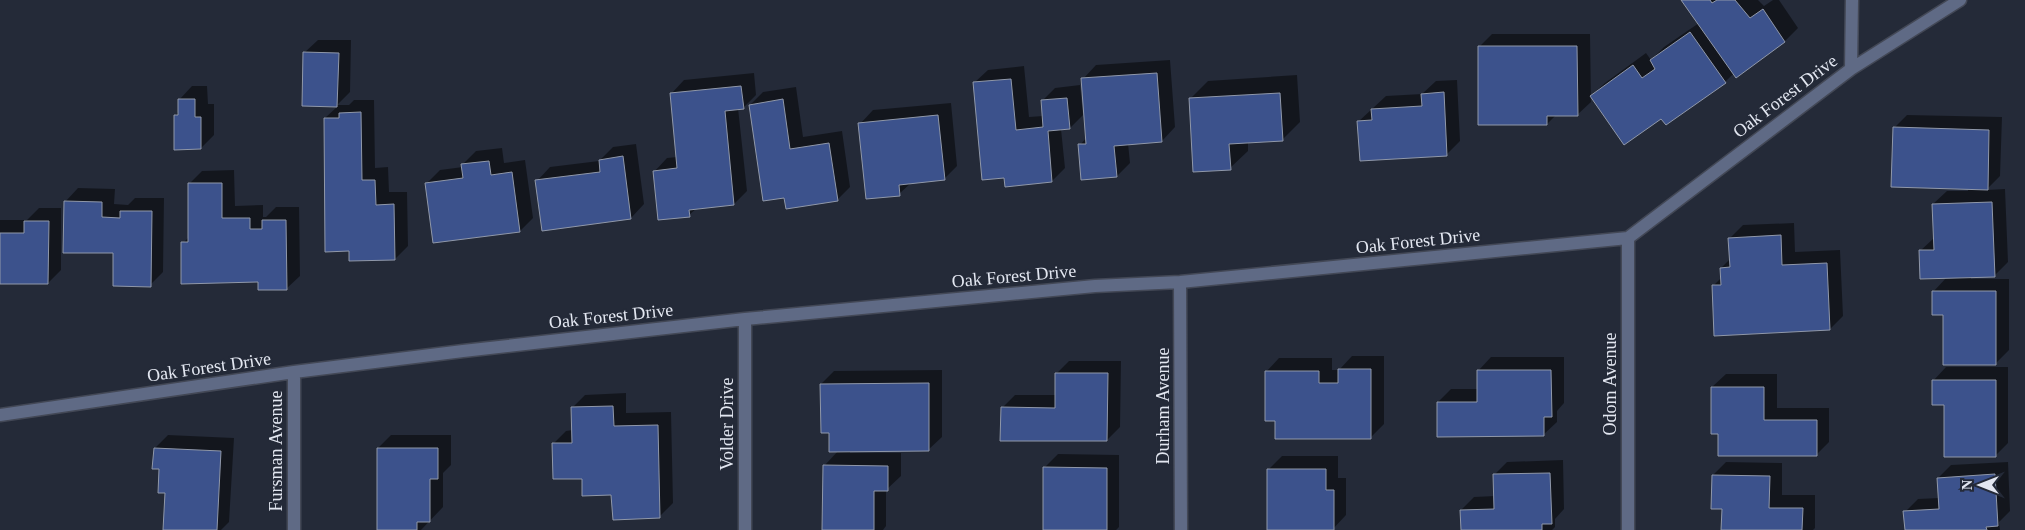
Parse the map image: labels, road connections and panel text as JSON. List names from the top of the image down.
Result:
{
  "streets": {
    "street": [
      "Oak Forest Drive",
      "Odom Avenue",
      "Durham Avenue",
      "Volder Drive",
      "Fursman Avenue"
    ]
  },
  "crossings": [
    ["Oak Forest Drive", "Odom Avenue"],
    ["Oak Forest Drive", "Durham Avenue"],
    ["Oak Forest Drive", "Volder Drive"],
    ["Oak Forest Drive", "Fursman Avenue"]
  ],
  "north": "left"
}
